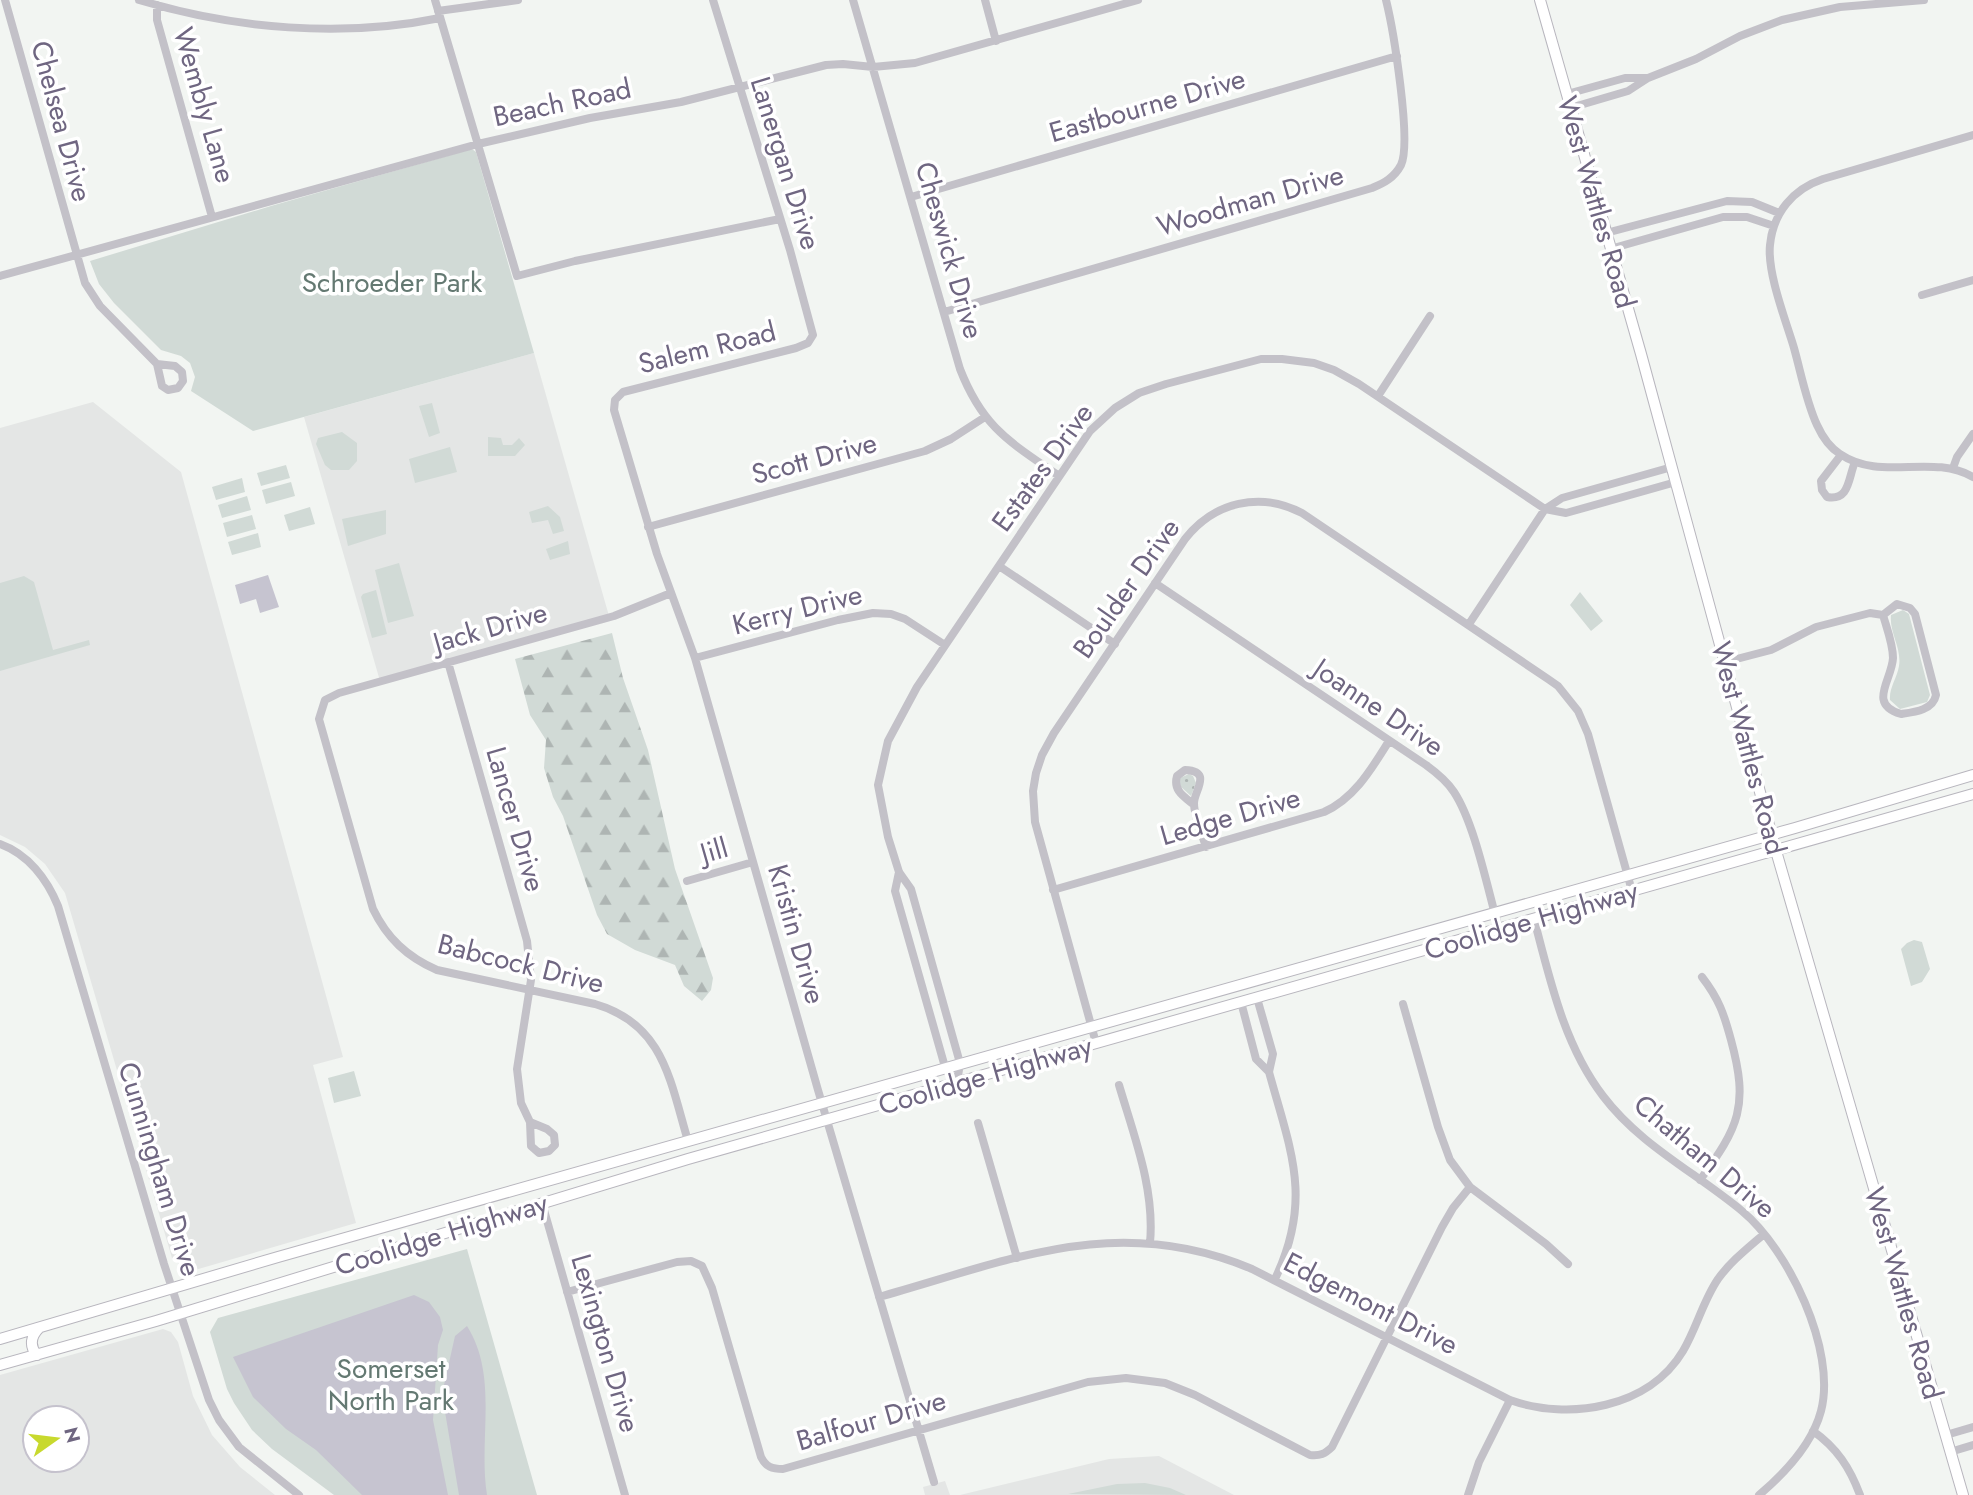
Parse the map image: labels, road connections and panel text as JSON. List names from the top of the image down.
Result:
{
  "streets": {
    "main road": ["West Wattles Road", "Coolidge Highway"],
    "street": [
      "Beach Road",
      "Wembly Lane",
      "Eastbourne Drive",
      "Chelsea Drive",
      "Lanergan Drive",
      "Woodman Drive",
      "Cheswick Drive",
      "Salem Road",
      "Scott Drive",
      "Estates Drive",
      "Boulder Drive",
      "Kerry Drive",
      "Jack Drive",
      "Joanne Drive",
      "Ledge Drive",
      "Lancer Drive",
      "Jill",
      "Kristin Drive",
      "Babcock Drive",
      "Chatham Drive",
      "Cunningham Drive",
      "Edgemont Drive",
      "Lexington Drive",
      "Balfour Drive"
    ]
  },
  "crossings": [
    ["Beach Road", "Wembly Lane"],
    ["Beach Road", "Chelsea Drive"],
    ["Beach Road", "Lanergan Drive"],
    ["Beach Road", "Cheswick Drive"],
    ["Eastbourne Drive", "Woodman Drive"],
    ["Eastbourne Drive", "Cheswick Drive"],
    ["Lanergan Drive", "Salem Road"],
    ["Woodman Drive", "Cheswick Drive"],
    ["West Wattles Road", "Coolidge Highway"],
    ["Cheswick Drive", "Scott Drive"],
    ["Cheswick Drive", "Estates Drive"],
    ["Salem Road", "Kristin Drive"],
    ["Scott Drive", "Kristin Drive"],
    ["Estates Drive", "Kerry Drive"],
    ["Estates Drive", "Coolidge Highway"],
    ["Boulder Drive", "Joanne Drive"],
    ["Boulder Drive", "Ledge Drive"],
    ["Boulder Drive", "Coolidge Highway"],
    ["Kerry Drive", "Kristin Drive"],
    ["Jack Drive", "Lancer Drive"],
    ["Jack Drive", "Kristin Drive"],
    ["Jack Drive", "Babcock Drive"],
    ["Joanne Drive", "Ledge Drive"],
    ["Joanne Drive", "Coolidge Highway"],
    ["Lancer Drive", "Babcock Drive"],
    ["Jill", "Kristin Drive"],
    ["Coolidge Highway", "Kristin Drive"],
    ["Coolidge Highway", "Babcock Drive"],
    ["Coolidge Highway", "Chatham Drive"],
    ["Coolidge Highway", "Cunningham Drive"],
    ["Coolidge Highway", "Lexington Drive"],
    ["Kristin Drive", "Edgemont Drive"],
    ["Kristin Drive", "Balfour Drive"],
    ["Chatham Drive", "Edgemont Drive"],
    ["Edgemont Drive", "Balfour Drive"],
    ["Lexington Drive", "Balfour Drive"]
  ],
  "parks": ["Schroeder Park", "Somerset North Park"],
  "north": "right"
}
